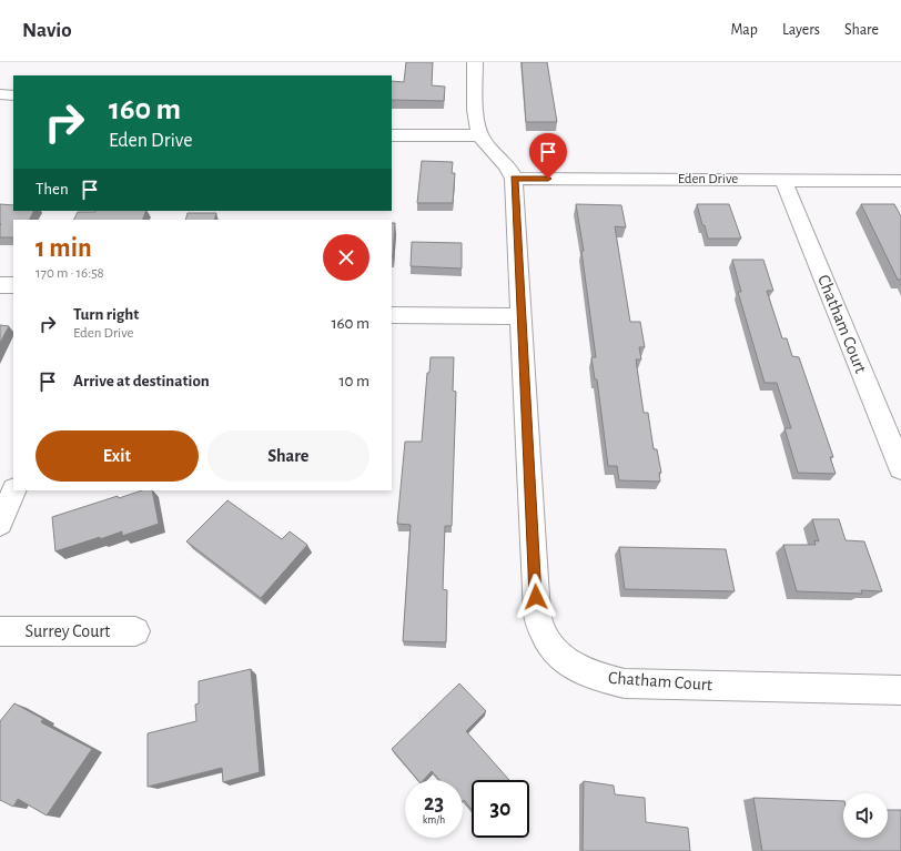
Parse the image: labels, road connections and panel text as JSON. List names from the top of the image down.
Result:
{
  "streets": {
    "street": ["Eden Drive", "Chatham Court", "Surrey Court"]
  },
  "crossings": [
    ["Eden Drive", "Chatham Court"]
  ],
  "page": {
    "header": "Navio",
    "nav": ["Map", "Layers", "Share"],
    "turn": ["160 m", "Eden Drive"],
    "then": "Then",
    "heading": ["1 min", "170 m · 16:58"],
    "list": [
      {
        "name": "Turn right",
        "note": "Eden Drive",
        "value": "160 m"
      },
      {
        "name": "Arrive at destination",
        "value": "10 m"
      }
    ],
    "buttons": ["Exit", "Share"],
    "speed": "23 km/h",
    "limit": "30"
  }
}
